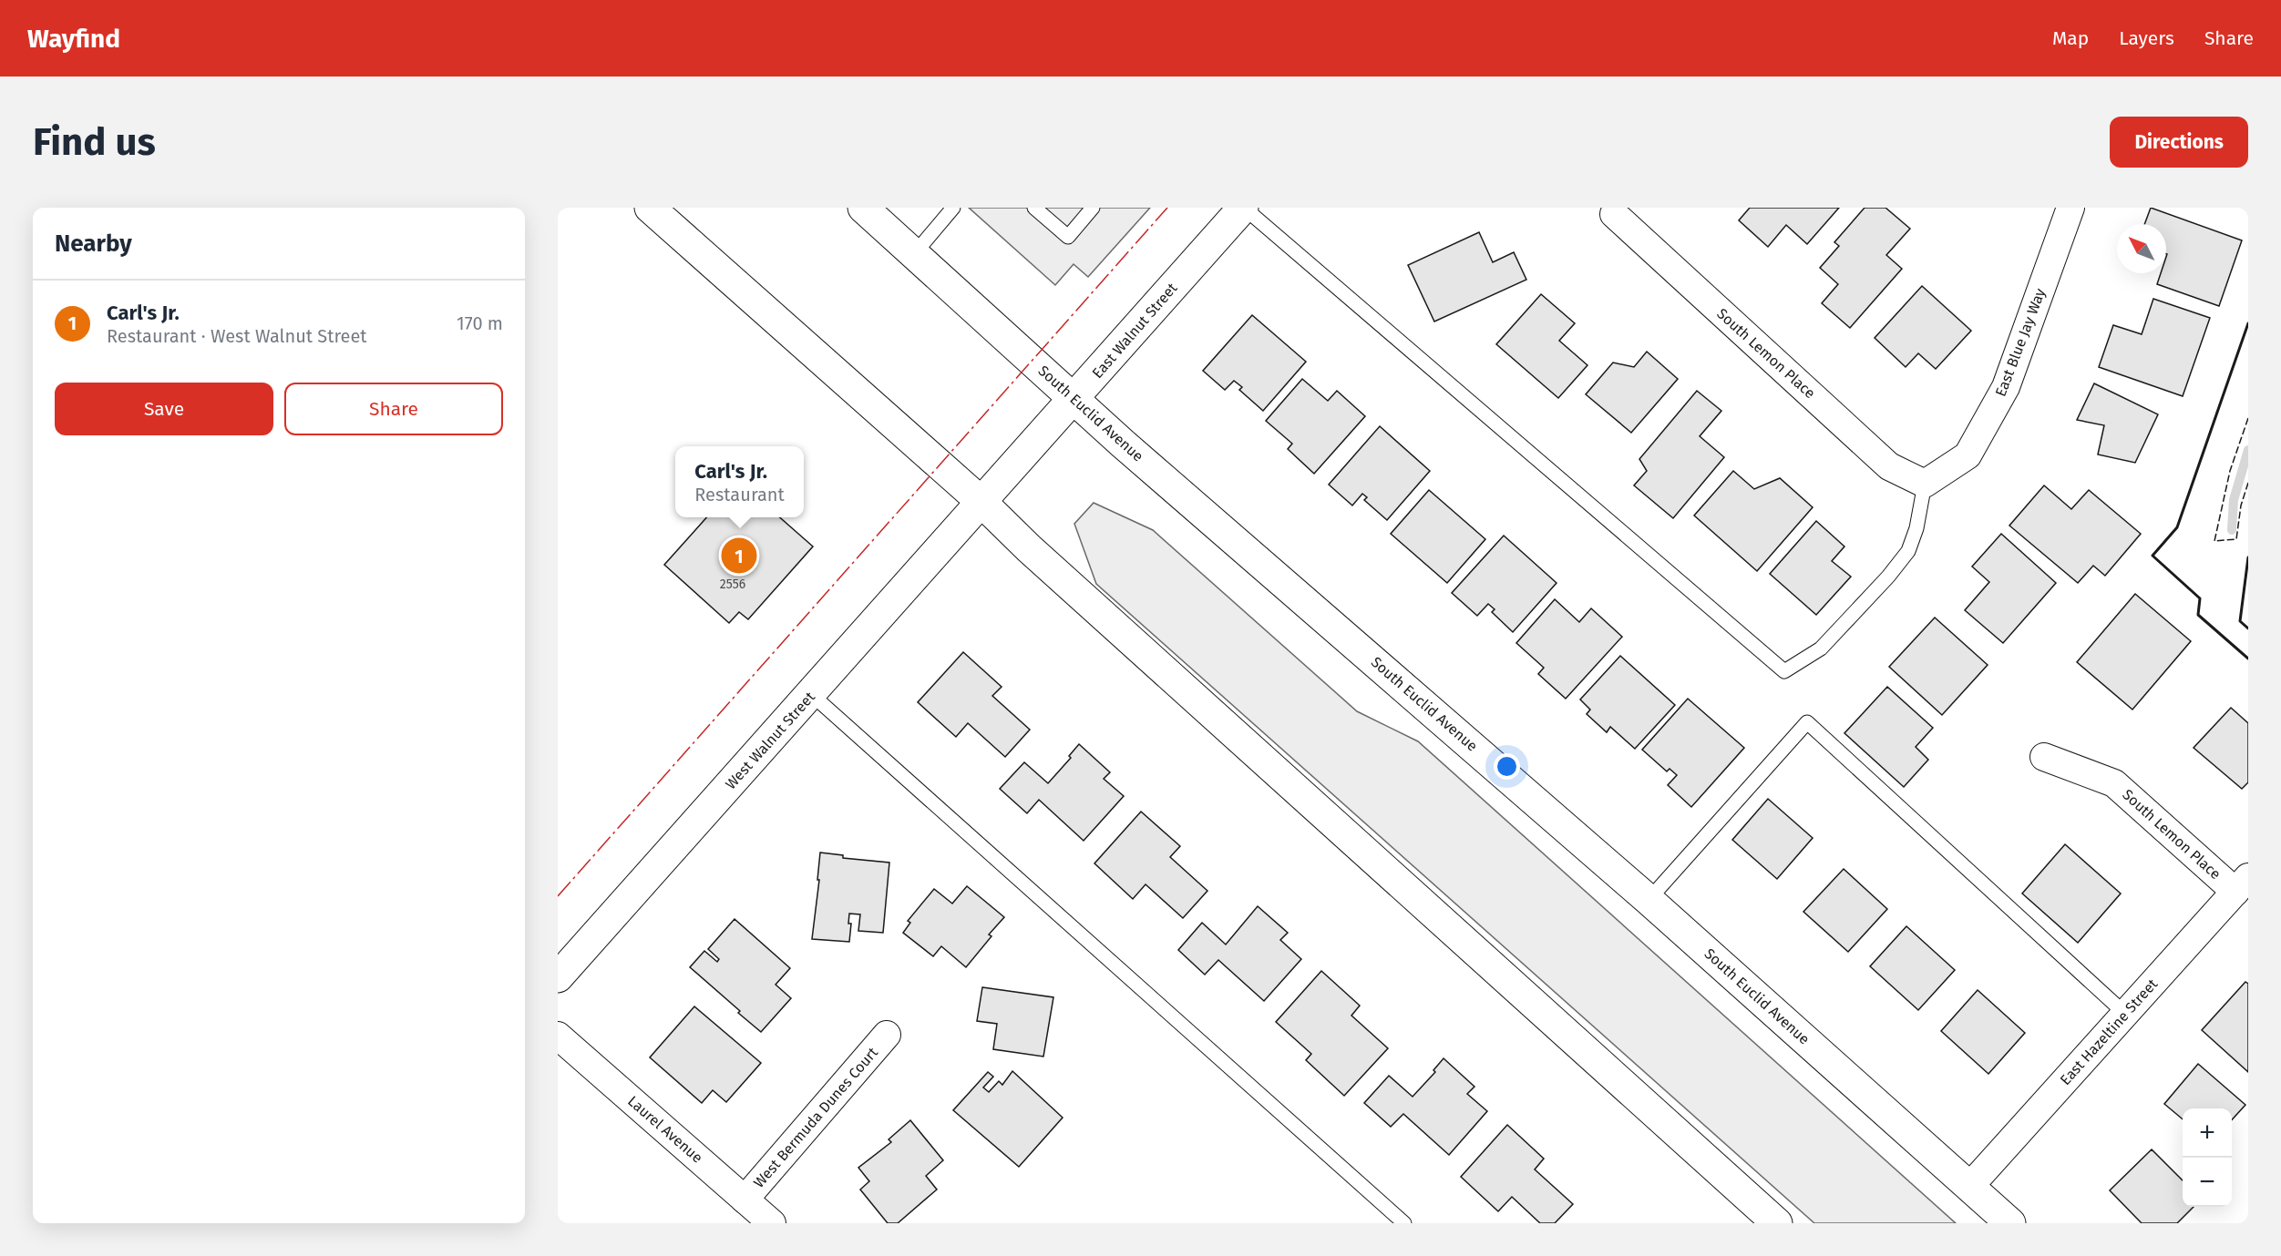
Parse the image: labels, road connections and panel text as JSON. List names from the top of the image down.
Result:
{
  "streets": {
    "main road": ["East Walnut Street", "South Euclid Avenue", "West Walnut Street"],
    "street": [
      "East Blue Jay Way",
      "South Lemon Place",
      "East Hazeltine Street",
      "West Bermuda Dunes Court",
      "Laurel Avenue"
    ]
  },
  "crossings": [
    ["East Walnut Street", "South Euclid Avenue"],
    ["East Walnut Street", "West Walnut Street"],
    ["East Blue Jay Way", "South Lemon Place"],
    ["South Lemon Place", "East Hazeltine Street"],
    ["South Euclid Avenue", "East Hazeltine Street"],
    ["West Bermuda Dunes Court", "Laurel Avenue"]
  ],
  "house_numbers": ["2556"],
  "north": "top left",
  "page": {
    "header": "Wayfind",
    "nav": ["Map", "Layers", "Share"],
    "buttons": [
      "Directions",
      ["Save", "Share"]
    ],
    "title": "Find us",
    "heading": "Nearby",
    "list": [
      {
        "mark": "1",
        "name": "Carl's Jr.",
        "note": "Restaurant · West Walnut Street",
        "value": "170 m"
      }
    ],
    "popup": ["Carl's Jr.", "Restaurant"],
    "pins": "1",
    "map_buttons": ["+", "−"]
  }
}
